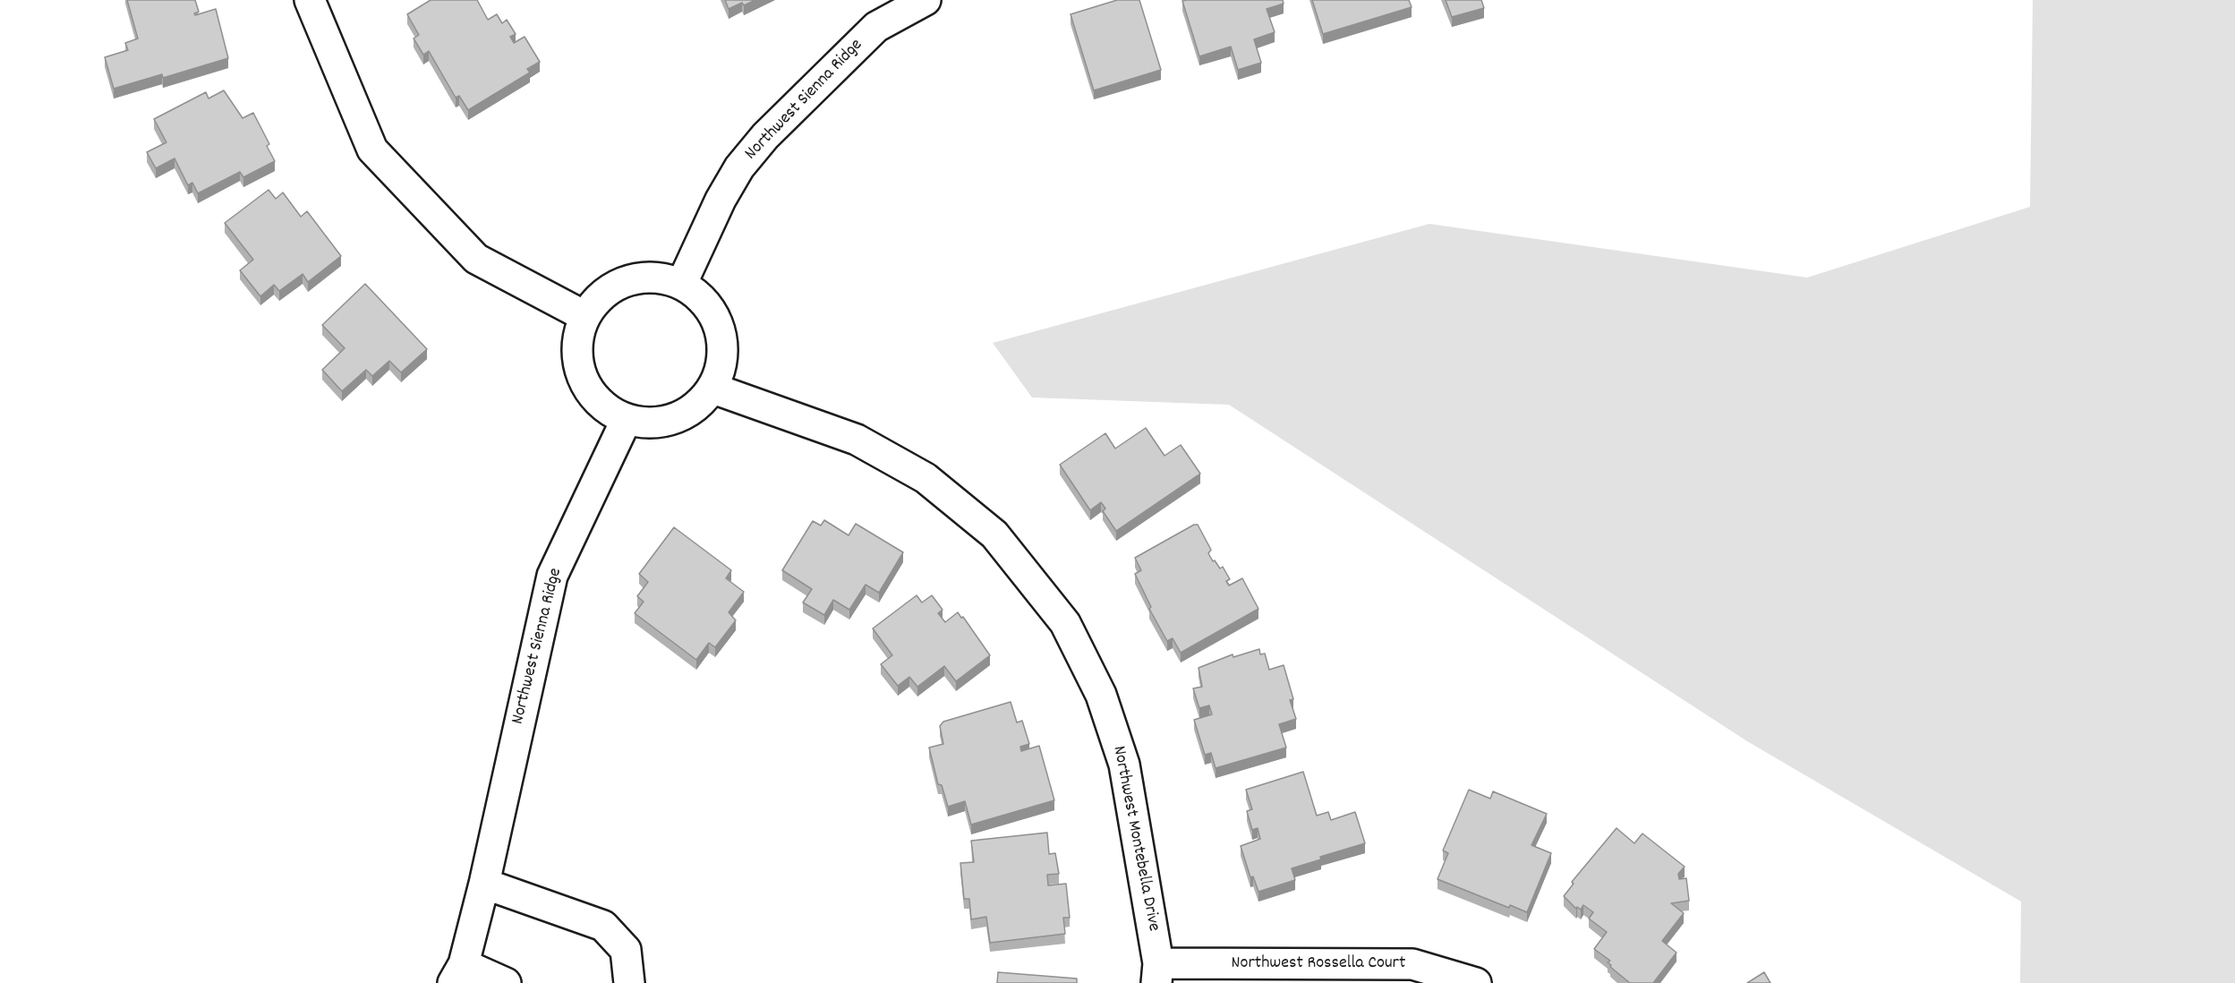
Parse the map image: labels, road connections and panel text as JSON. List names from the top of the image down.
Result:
{
  "streets": {
    "street": ["Northwest Sienna Ridge", "Northwest Montebella Drive", "Northwest Rossella Court"]
  },
  "crossings": [
    ["Northwest Sienna Ridge", "Northwest Montebella Drive"],
    ["Northwest Montebella Drive", "Northwest Rossella Court"]
  ]
}
